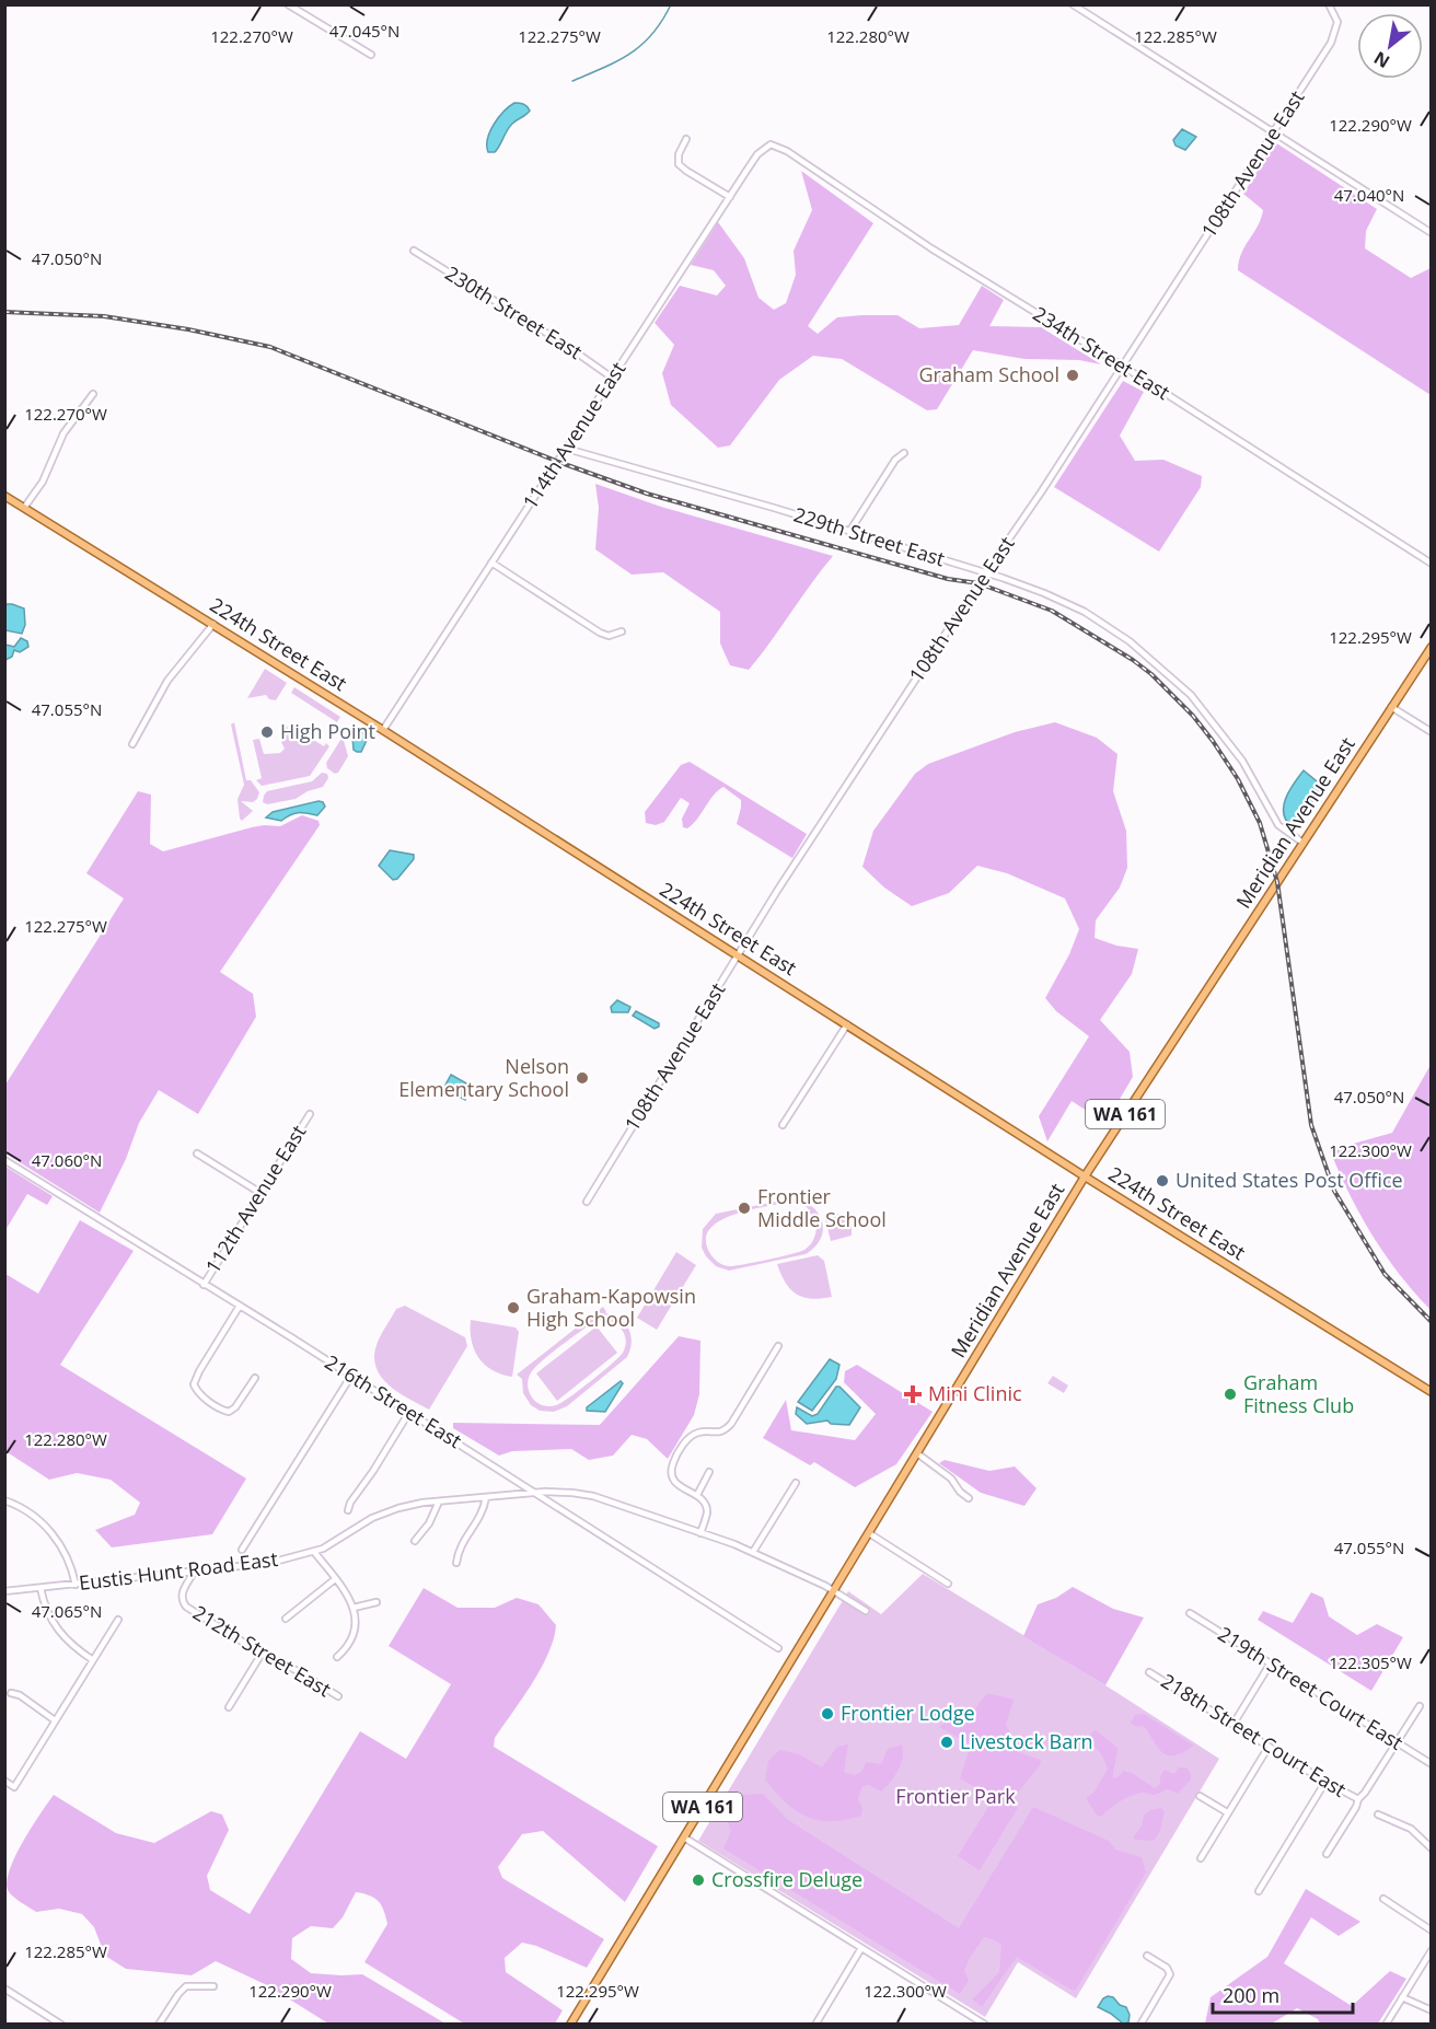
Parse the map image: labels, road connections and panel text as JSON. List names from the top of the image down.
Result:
{
  "streets": {
    "main road": ["224th Street East", "Meridian Avenue East", "WA 161"],
    "street": [
      "108th Avenue East",
      "230th Street East",
      "234th Street East",
      "114th Avenue East",
      "229th Street East",
      "112th Avenue East",
      "216th Street East",
      "Eustis Hunt Road East",
      "212th Street East",
      "219th Street Court East",
      "218th Street Court East"
    ]
  },
  "crossings": [
    ["108th Avenue East", "234th Street East"],
    ["108th Avenue East", "229th Street East"],
    ["108th Avenue East", "224th Street East"],
    ["230th Street East", "114th Avenue East"],
    ["234th Street East", "114th Avenue East"],
    ["114th Avenue East", "229th Street East"],
    ["114th Avenue East", "224th Street East"],
    ["229th Street East", "Meridian Avenue East"],
    ["224th Street East", "Meridian Avenue East"],
    ["Meridian Avenue East", "Eustis Hunt Road East"],
    ["112th Avenue East", "216th Street East"],
    ["216th Street East", "Eustis Hunt Road East"],
    ["Eustis Hunt Road East", "212th Street East"]
  ],
  "parks": ["Frontier Park"],
  "places": {
    "other": [
      "Graham School",
      "High Point",
      "Nelson Elementary School",
      "United States Post Office",
      "Frontier Middle School",
      "Graham-Kapowsin High School",
      "Graham Fitness Club",
      "Frontier Lodge",
      "Livestock Barn",
      "Crossfire Deluge"
    ],
    "health": ["Mini Clinic"]
  },
  "scale_bar": "200 m",
  "north": "bottom left",
  "coordinates": [
    "47.045°N",
    "122.275°W",
    "122.280°W",
    "122.270°W",
    "122.285°W",
    "122.290°W",
    "47.040°N",
    "47.050°N",
    "122.295°W",
    "47.055°N",
    "122.300°W",
    "47.060°N",
    "47.065°N",
    "122.305°W"
  ]
}
